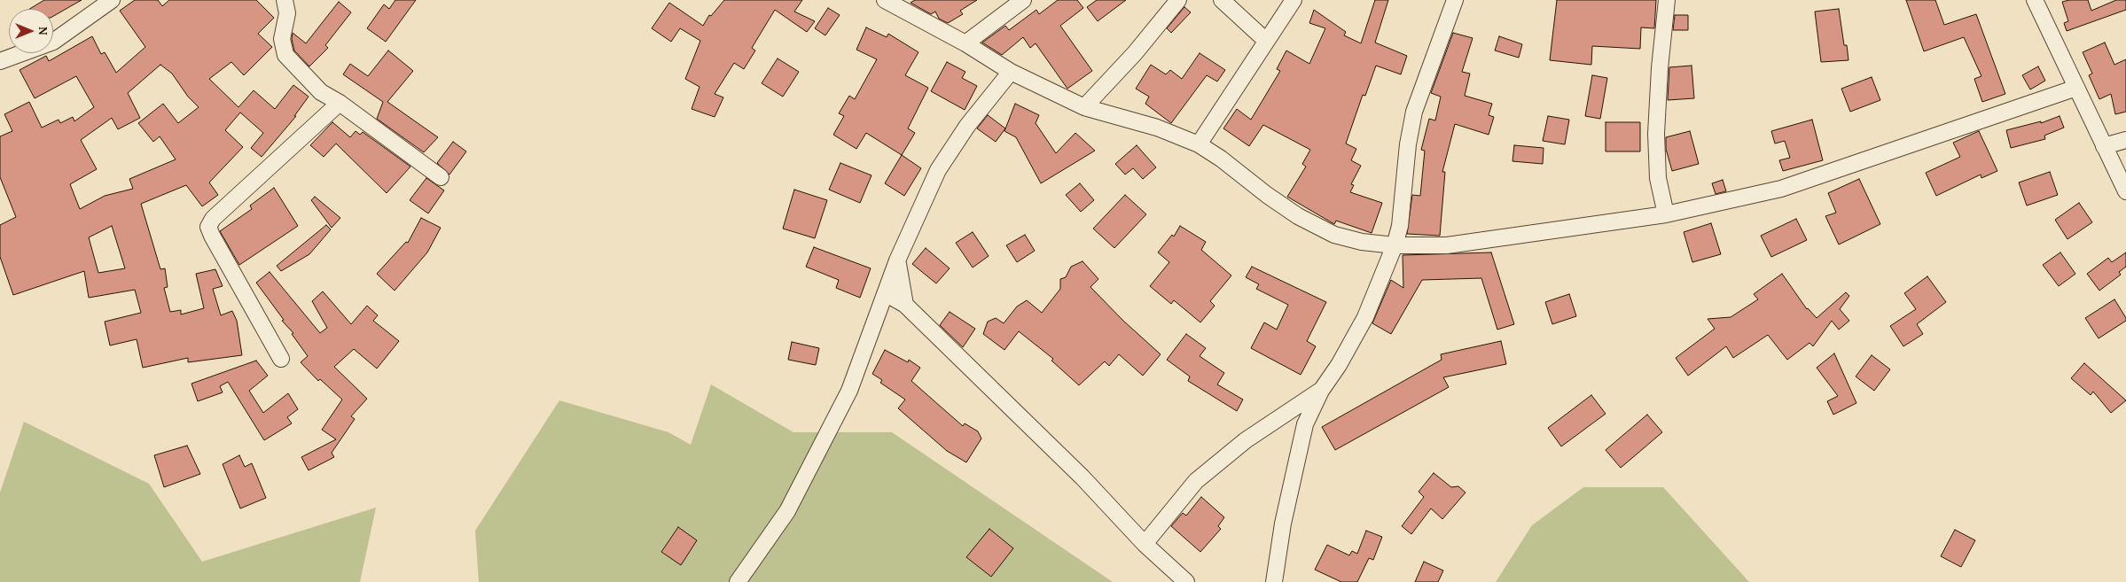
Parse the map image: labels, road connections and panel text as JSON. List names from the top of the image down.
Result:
{
  "north": "right"
}
